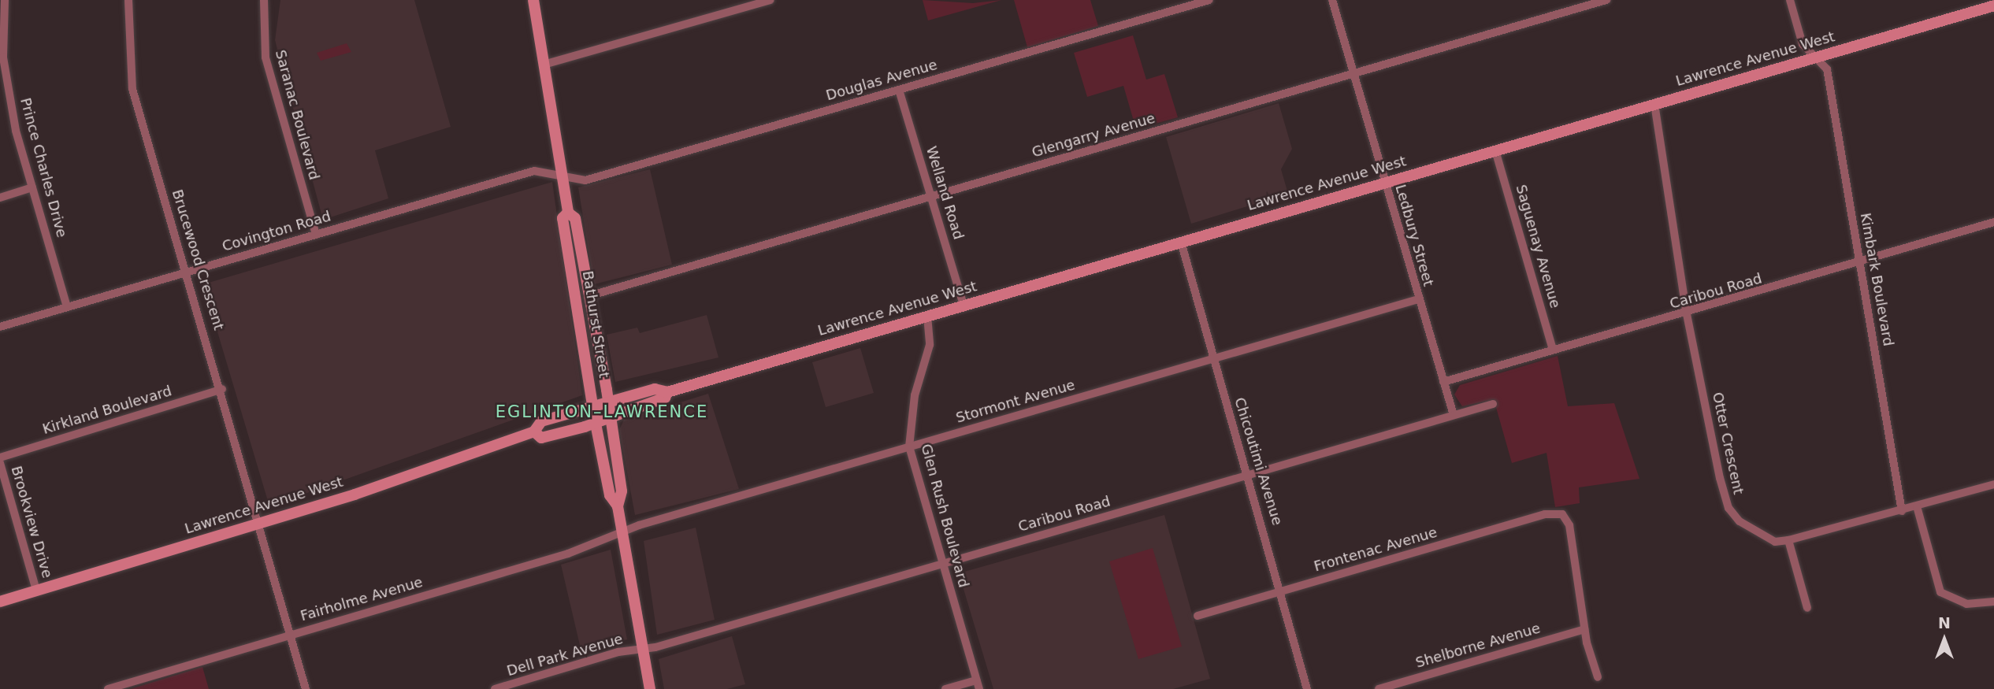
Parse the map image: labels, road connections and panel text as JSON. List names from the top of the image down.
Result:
{
  "streets": {
    "main road": ["Lawrence Avenue West", "Bathurst Street"],
    "street": [
      "Douglas Avenue",
      "Saranac Boulevard",
      "Glengarry Avenue",
      "Prince Charles Drive",
      "Welland Road",
      "Covington Road",
      "Ledbury Street",
      "Saguenay Avenue",
      "Brucewood Crescent",
      "Kimbark Boulevard",
      "Caribou Road",
      "Stormont Avenue",
      "Kirkland Boulevard",
      "Otter Crescent",
      "Chicoutimi Avenue",
      "Glen Rush Boulevard",
      "Brookview Drive",
      "Frontenac Avenue",
      "Fairholme Avenue",
      "Shelborne Avenue",
      "Dell Park Avenue"
    ]
  },
  "crossings": [
    ["Lawrence Avenue West", "Welland Road"],
    ["Lawrence Avenue West", "Ledbury Street"],
    ["Lawrence Avenue West", "Saguenay Avenue"],
    ["Lawrence Avenue West", "Brucewood Crescent"],
    ["Lawrence Avenue West", "Kimbark Boulevard"],
    ["Lawrence Avenue West", "Bathurst Street"],
    ["Lawrence Avenue West", "Otter Crescent"],
    ["Lawrence Avenue West", "Chicoutimi Avenue"],
    ["Lawrence Avenue West", "Glen Rush Boulevard"],
    ["Lawrence Avenue West", "Brookview Drive"],
    ["Douglas Avenue", "Welland Road"],
    ["Douglas Avenue", "Covington Road"],
    ["Douglas Avenue", "Bathurst Street"],
    ["Saranac Boulevard", "Covington Road"],
    ["Glengarry Avenue", "Welland Road"],
    ["Glengarry Avenue", "Ledbury Street"],
    ["Glengarry Avenue", "Bathurst Street"],
    ["Prince Charles Drive", "Covington Road"],
    ["Covington Road", "Brucewood Crescent"],
    ["Covington Road", "Bathurst Street"],
    ["Ledbury Street", "Caribou Road"],
    ["Ledbury Street", "Stormont Avenue"],
    ["Saguenay Avenue", "Caribou Road"],
    ["Brucewood Crescent", "Kirkland Boulevard"],
    ["Brucewood Crescent", "Fairholme Avenue"],
    ["Kimbark Boulevard", "Caribou Road"],
    ["Kimbark Boulevard", "Otter Crescent"],
    ["Caribou Road", "Bathurst Street"],
    ["Caribou Road", "Otter Crescent"],
    ["Caribou Road", "Chicoutimi Avenue"],
    ["Caribou Road", "Glen Rush Boulevard"],
    ["Caribou Road", "Dell Park Avenue"],
    ["Bathurst Street", "Stormont Avenue"],
    ["Bathurst Street", "Fairholme Avenue"],
    ["Bathurst Street", "Dell Park Avenue"],
    ["Stormont Avenue", "Chicoutimi Avenue"],
    ["Stormont Avenue", "Glen Rush Boulevard"],
    ["Stormont Avenue", "Fairholme Avenue"],
    ["Chicoutimi Avenue", "Frontenac Avenue"],
    ["Frontenac Avenue", "Shelborne Avenue"]
  ],
  "districts": ["EGLINTON–LAWRENCE"],
  "north": "top"
}
